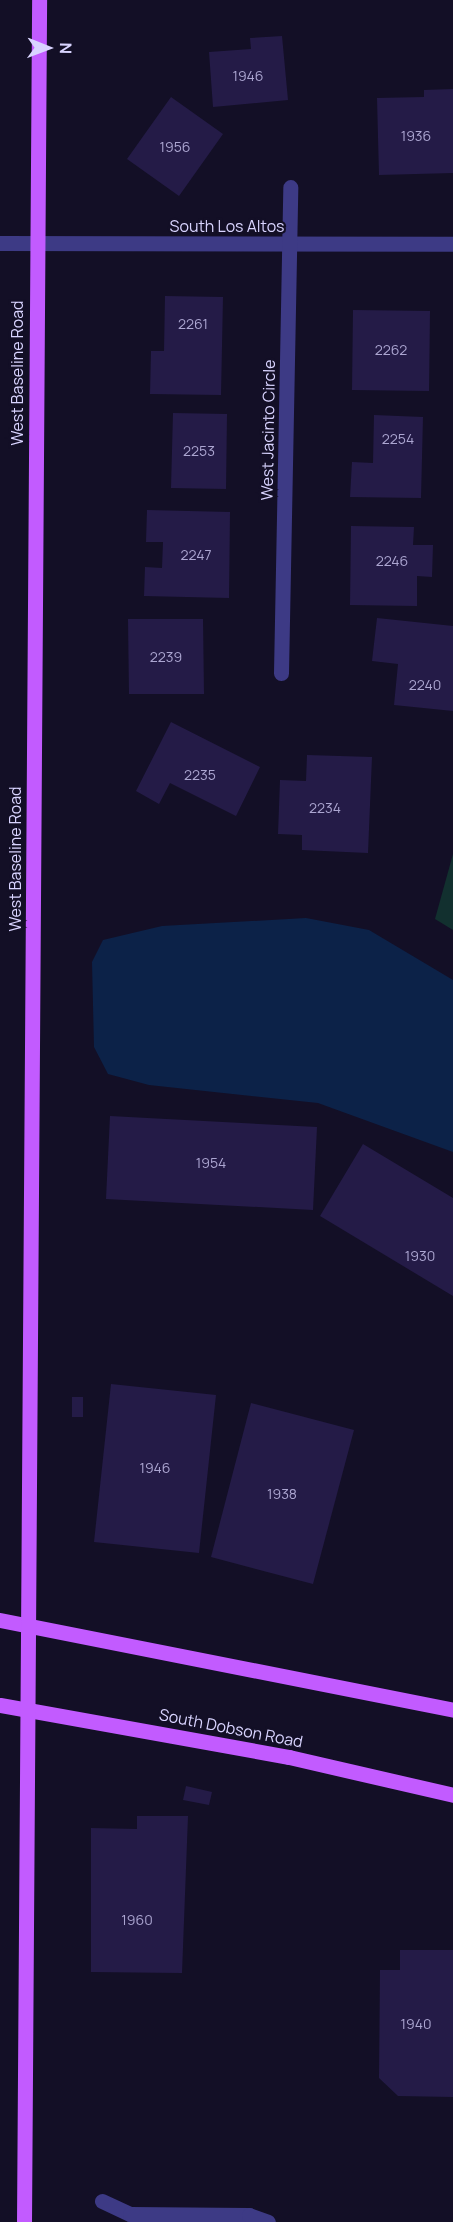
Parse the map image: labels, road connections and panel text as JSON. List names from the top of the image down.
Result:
{
  "streets": {
    "main road": ["West Baseline Road", "South Dobson Road"],
    "street": ["South Los Altos", "West Jacinto Circle"]
  },
  "crossings": [
    ["South Los Altos", "West Baseline Road"],
    ["South Los Altos", "West Jacinto Circle"],
    ["West Baseline Road", "South Dobson Road"]
  ],
  "house_numbers": [
    "1946",
    "1936",
    "1956",
    "2261",
    "2262",
    "2254",
    "2253",
    "2247",
    "2246",
    "2239",
    "2240",
    "2235",
    "2234",
    "1954",
    "1930",
    "1946",
    "1938",
    "1960",
    "1940"
  ],
  "north": "right"
}
